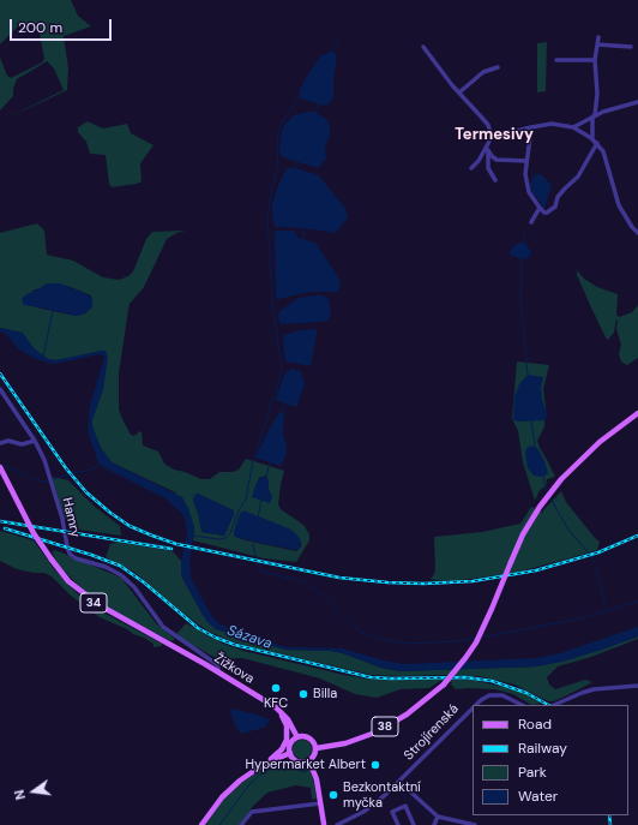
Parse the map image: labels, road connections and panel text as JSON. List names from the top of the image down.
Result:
{
  "streets": {
    "main road": ["34", "Žižkova", "38"],
    "street": ["Hamry", "Strojírenská"]
  },
  "crossings": [
    ["Hamry", "Žižkova"],
    ["Žižkova", "38"]
  ],
  "districts": ["Termesivy"],
  "water": ["Sázava"],
  "places": [
    "KFC",
    "Billa",
    "Hypermarket Albert",
    "Bezkontaktní myčka"
  ],
  "legend": [
    "Road",
    "Railway",
    "Park",
    "Water"
  ],
  "scale_bar": "200 m",
  "north": "left"
}
